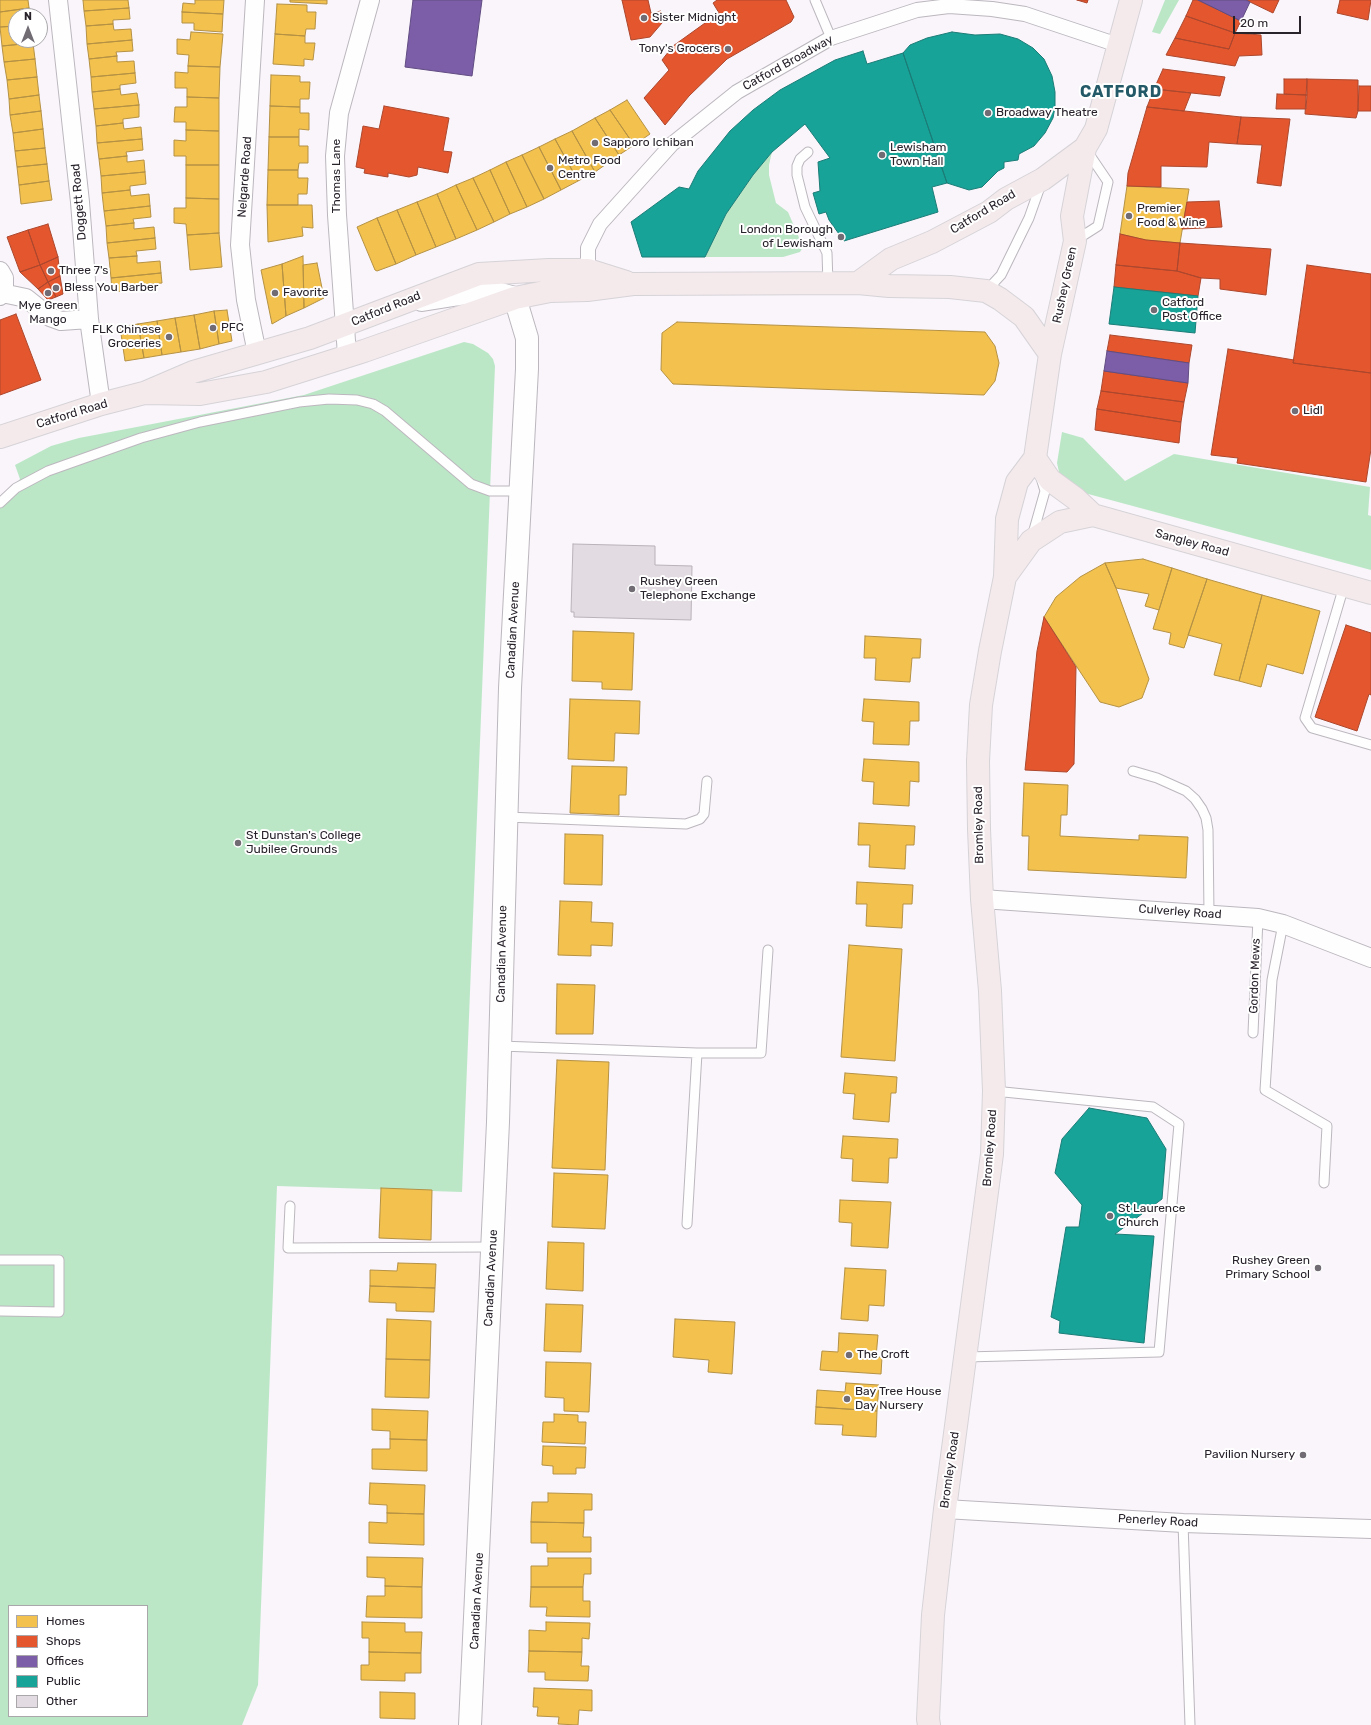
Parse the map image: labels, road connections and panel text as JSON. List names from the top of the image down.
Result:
{
  "streets": {
    "highway": [
      "Catford Road",
      "Rushey Green",
      "Sangley Road",
      "Bromley Road"
    ],
    "street": [
      "Catford Broadway",
      "Thomas Lane",
      "Nelgarde Road",
      "Doggett Road",
      "Canadian Avenue",
      "Culverley Road",
      "Penerley Road"
    ],
    "lane": ["Gordon Mews"]
  },
  "crossings": [
    ["Catford Broadway", "Catford Road"],
    ["Catford Broadway", "Rushey Green"],
    ["Thomas Lane", "Catford Road"],
    ["Nelgarde Road", "Catford Road"],
    ["Doggett Road", "Catford Road"],
    ["Catford Road", "Rushey Green"],
    ["Catford Road", "Canadian Avenue"],
    ["Rushey Green", "Sangley Road"],
    ["Rushey Green", "Bromley Road"],
    ["Sangley Road", "Bromley Road"],
    ["Bromley Road", "Culverley Road"],
    ["Bromley Road", "Penerley Road"],
    ["Culverley Road", "Gordon Mews"]
  ],
  "districts": ["CATFORD"],
  "places": [
    "Sister Midnight",
    "Tony's Grocers",
    "Broadway Theatre",
    "Sapporo Ichiban",
    "Lewisham Town Hall",
    "Metro Food Centre",
    "Premier Food & Wine",
    "London Borough of Lewisham",
    "Three 7's",
    "Bless You Barber",
    "Mye Green Mango",
    "Favorite",
    "Catford Post Office",
    "PFC",
    "FLK Chinese Groceries",
    "Lidl",
    "Rushey Green Telephone Exchange",
    "St Dunstan's College Jubilee Grounds",
    "St Laurence Church",
    "Rushey Green Primary School",
    "The Croft",
    "Bay Tree House Day Nursery",
    "Pavilion Nursery"
  ],
  "legend": [
    "Homes",
    "Shops",
    "Offices",
    "Public",
    "Other"
  ],
  "scale_bar": "20 m",
  "north": "top"
}
